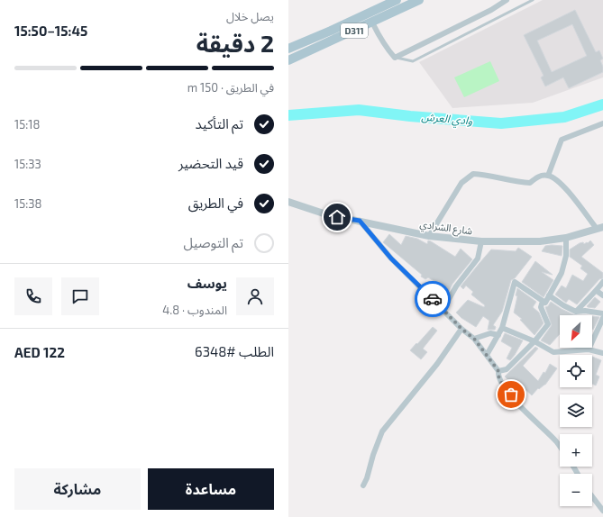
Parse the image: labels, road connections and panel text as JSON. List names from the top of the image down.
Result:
{
  "streets": {
    "main road": ["D311"],
    "street": ["شارع الشرادي"]
  },
  "water": ["وادي العرش"],
  "north": "bottom left",
  "page": {
    "heading": ["2 دقيقة", "يصل خلال", "15:45–15:50"],
    "panel": [
      "يوسف",
      "المندوب · 4.8",
      "الطلب #6348",
      "AED 122"
    ],
    "bar": "في الطريق · 150 m",
    "list": [
      ["تم التأكيد", "15:18"],
      ["قيد التحضير", "15:33"],
      ["في الطريق", "15:38"],
      "تم التوصيل"
    ],
    "map_buttons": ["+", "−"],
    "buttons": ["مساعدة", "مشاركة"]
  }
}
